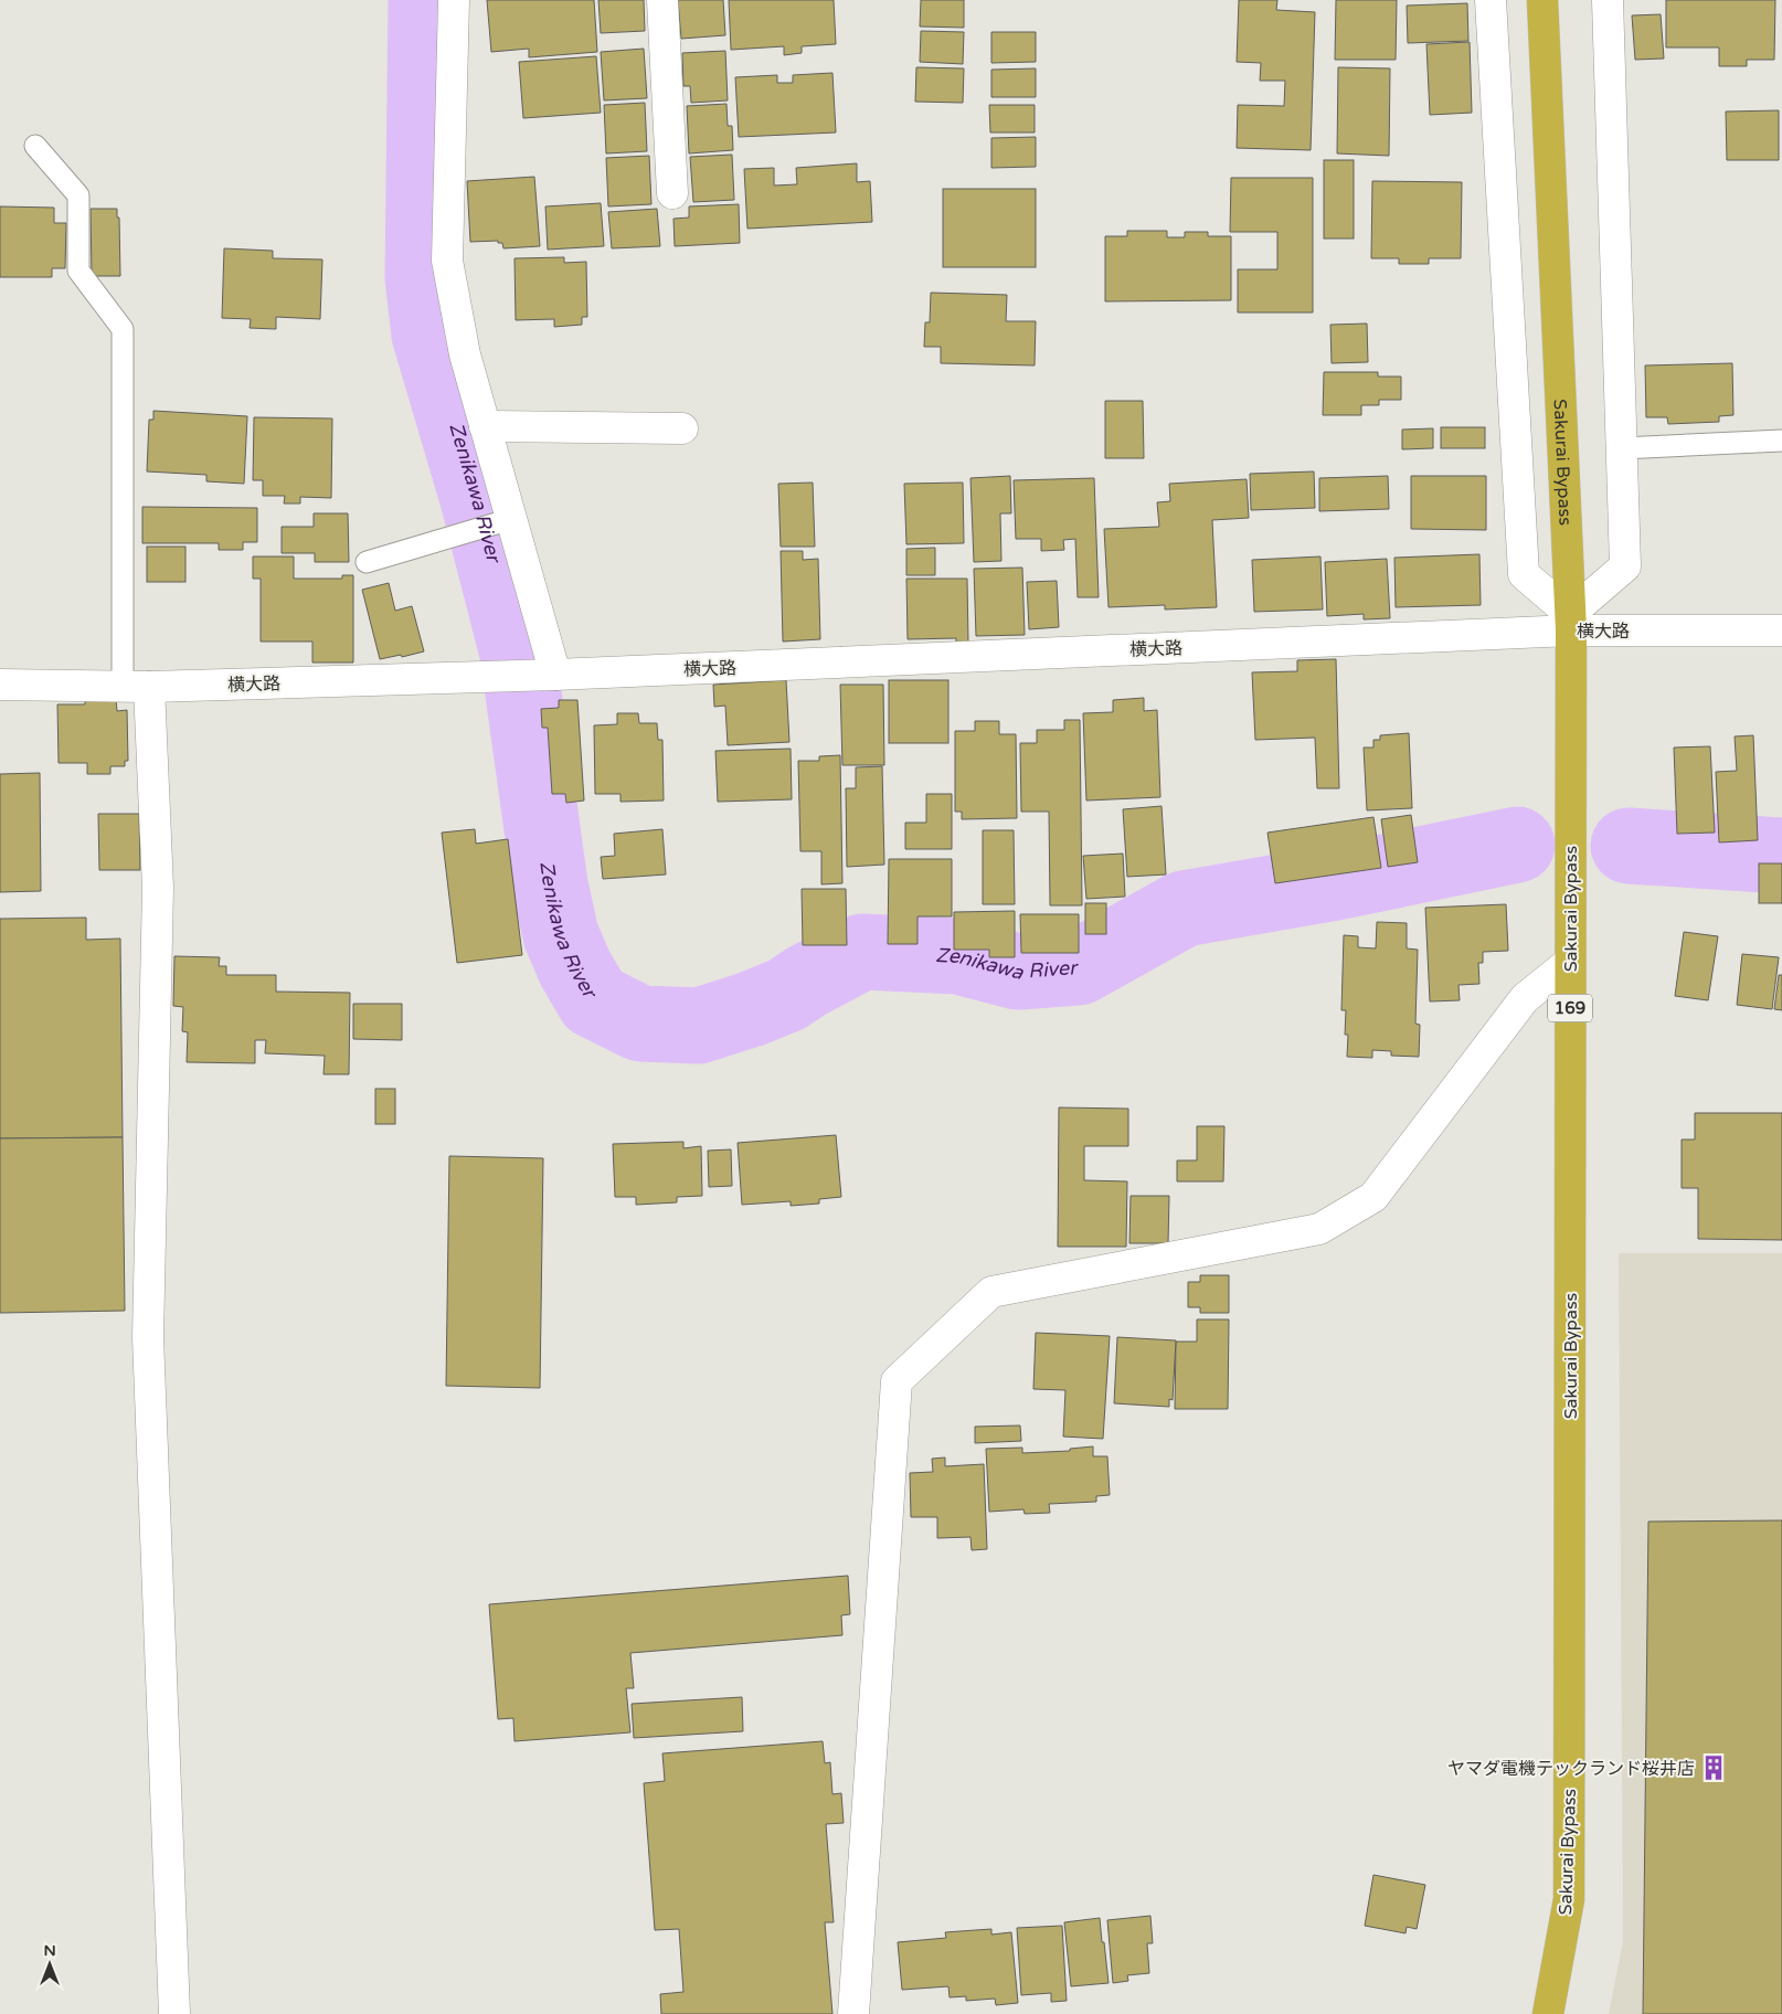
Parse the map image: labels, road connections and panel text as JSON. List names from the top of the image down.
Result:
{
  "streets": {
    "highway": ["Sakurai Bypass", "169"],
    "street": ["横大路"]
  },
  "crossings": [
    ["Sakurai Bypass", "横大路"]
  ],
  "water": ["Zenikawa River"],
  "places": {
    "building": ["ヤマダ電機テックランド桜井店"]
  },
  "north": "top"
}
